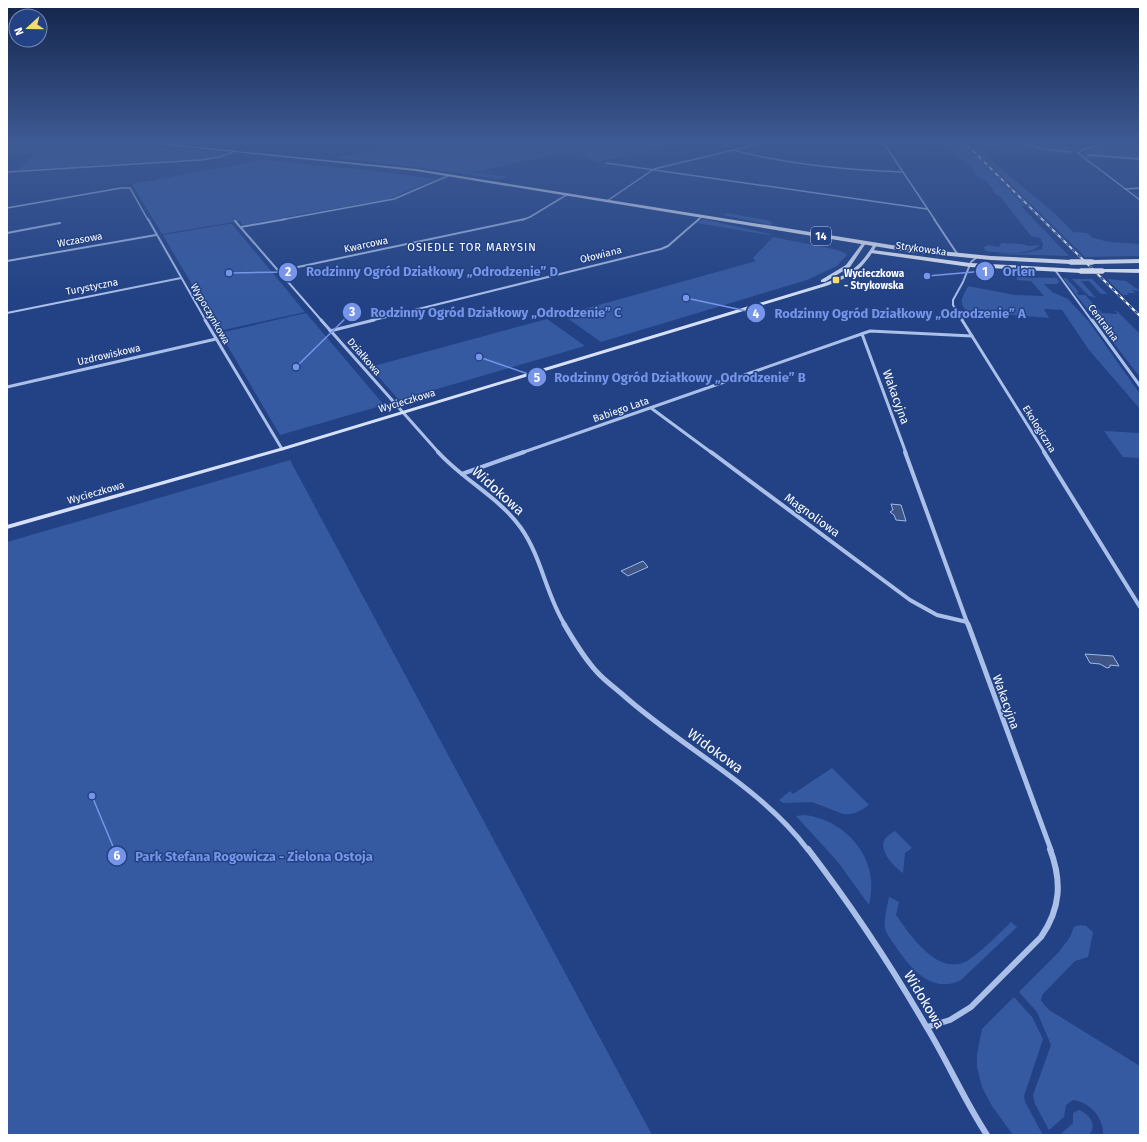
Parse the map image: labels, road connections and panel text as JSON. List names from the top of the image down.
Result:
{
  "streets": {
    "main road": ["14", "Strykowska"],
    "street": [
      "Wczasowa",
      "Kwarcowa",
      "Ołowiana",
      "Turystyczna",
      "Wypoczynkowa",
      "Centralna",
      "Uzdrowiskowa",
      "Działkowa",
      "Wakacyjna",
      "Wycieczkowa",
      "Babiego Lata",
      "Ekologiczna",
      "Widokowa",
      "Magnoliowa"
    ]
  },
  "crossings": [
    ["Wczasowa", "Wypoczynkowa"],
    ["Kwarcowa", "Działkowa"],
    ["Strykowska", "Ołowiana"],
    ["Strykowska", "Centralna"],
    ["Strykowska", "Wycieczkowa"],
    ["Strykowska", "Ekologiczna"],
    ["Ołowiana", "Działkowa"],
    ["Turystyczna", "Wypoczynkowa"],
    ["Wypoczynkowa", "Uzdrowiskowa"],
    ["Wypoczynkowa", "Wycieczkowa"],
    ["Działkowa", "Wycieczkowa"],
    ["Działkowa", "Widokowa"],
    ["Wakacyjna", "Babiego Lata"],
    ["Wakacyjna", "Widokowa"],
    ["Wakacyjna", "Magnoliowa"],
    ["Wycieczkowa", "Widokowa"],
    ["Babiego Lata", "Ekologiczna"],
    ["Babiego Lata", "Widokowa"],
    ["Babiego Lata", "Magnoliowa"]
  ],
  "districts": ["OSIEDLE TOR MARYSIN"],
  "places": {
    "other": [
      "Rodzinny Ogród Działkowy „Odrodzenie” D",
      "Orlen",
      "Rodzinny Ogród Działkowy „Odrodzenie” A",
      "Rodzinny Ogród Działkowy „Odrodzenie” B",
      "Rodzinny Ogród Działkowy „Odrodzenie” C",
      "Park Stefana Rogowicza - Zielona Ostoja"
    ],
    "transit": ["Wycieczkowa - Strykowska"]
  },
  "north": "left"
}
